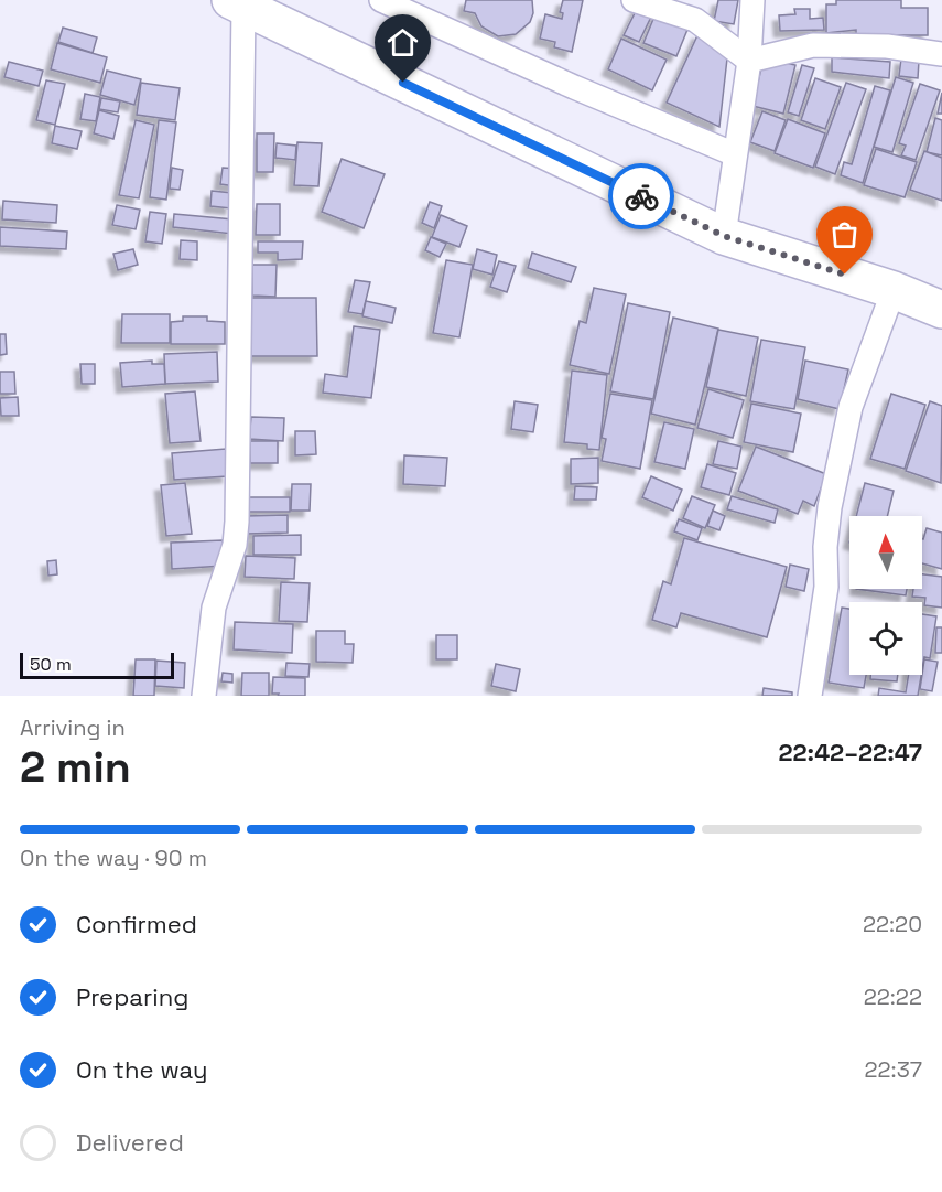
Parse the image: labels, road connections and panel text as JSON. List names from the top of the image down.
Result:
{
  "scale_bar": "50 m",
  "north": "top",
  "page": {
    "scale": "50 m",
    "heading": ["2 min", "Arriving in", "22:42–22:47"],
    "bar": "On the way · 90 m",
    "list": [
      ["Confirmed", "22:20"],
      ["Preparing", "22:22"],
      ["On the way", "22:37"],
      "Delivered"
    ]
  }
}
